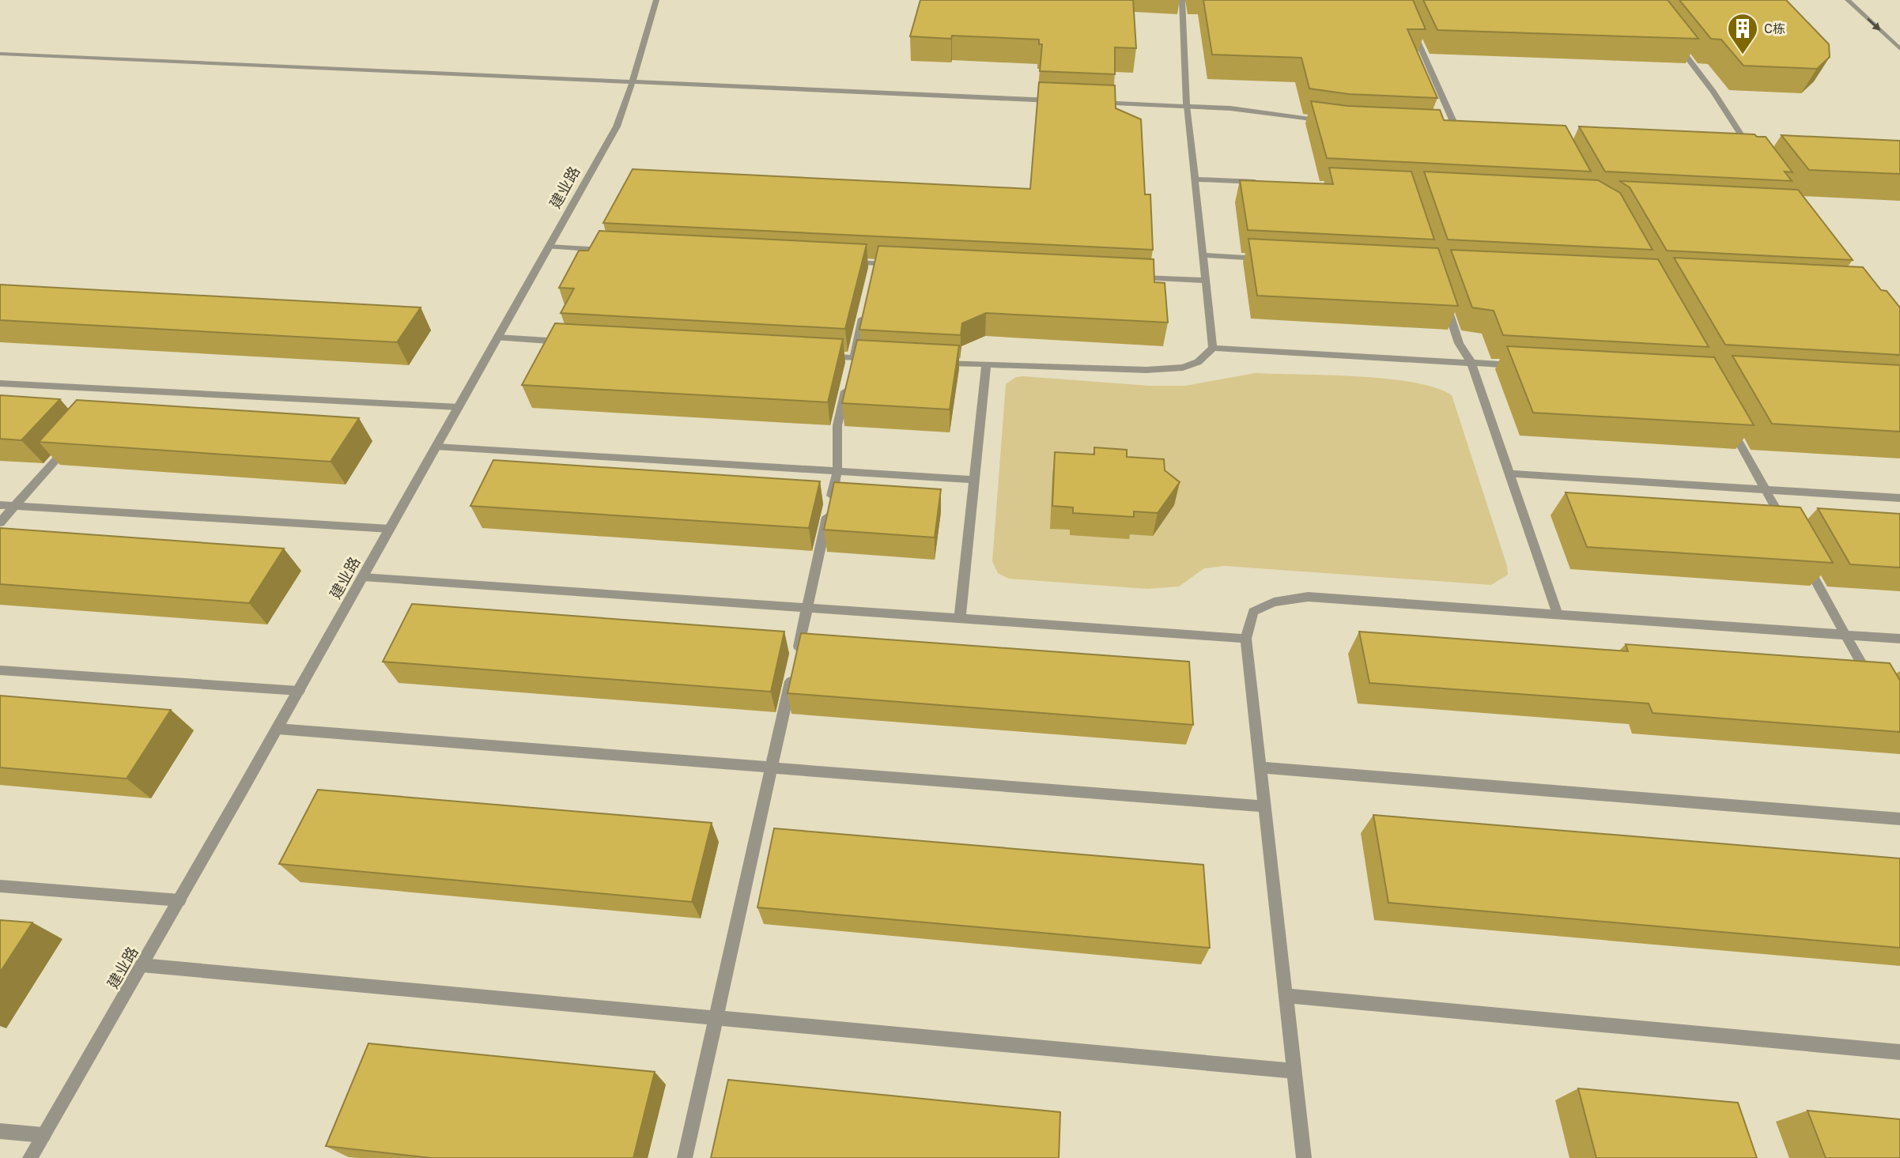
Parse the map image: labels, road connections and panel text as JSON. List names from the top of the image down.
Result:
{
  "streets": {
    "street": ["建业路"]
  },
  "places": {
    "building": ["C栋"]
  }
}
